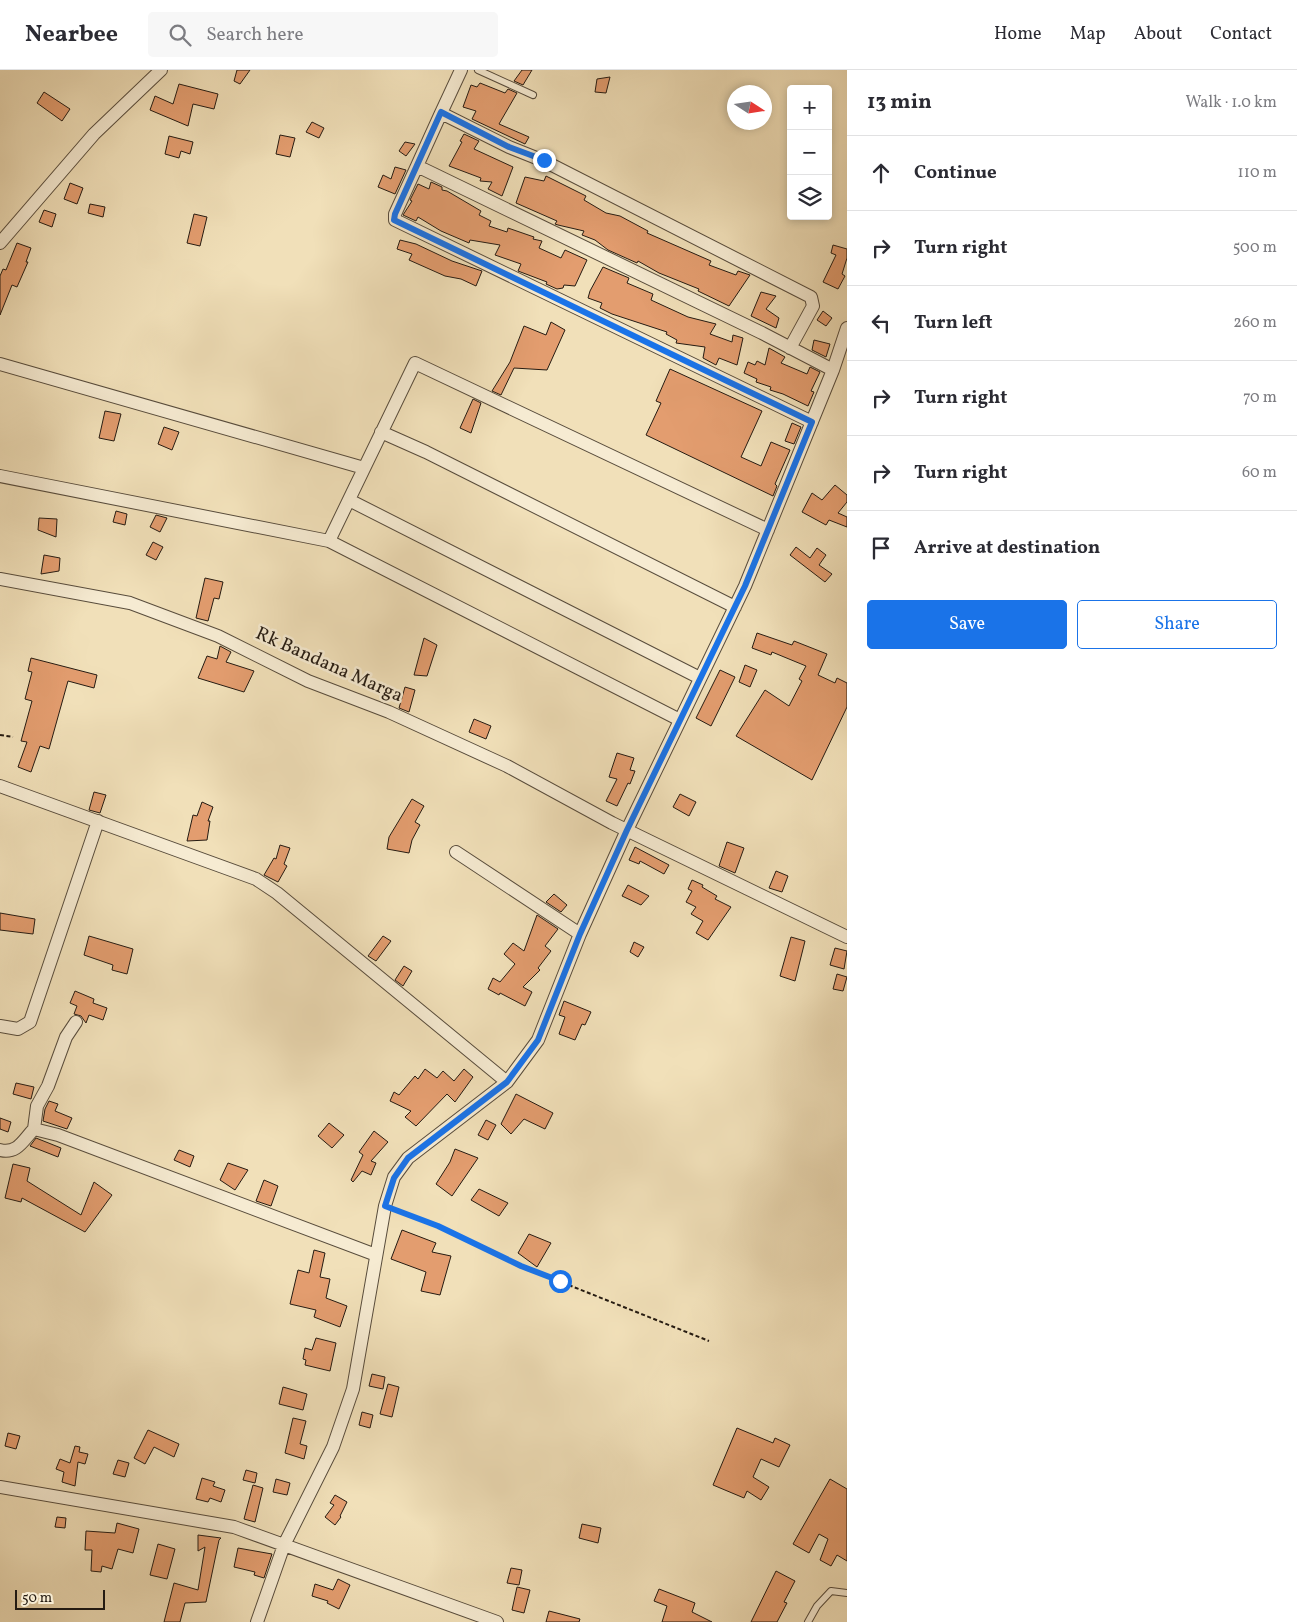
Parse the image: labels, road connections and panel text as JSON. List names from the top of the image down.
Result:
{
  "streets": {
    "street": ["Rk Bandana Marga"]
  },
  "scale_bar": "50 m",
  "north": "right",
  "page": {
    "header": "Nearbee",
    "search": "Search here",
    "nav": [
      "Home",
      "Map",
      "About",
      "Contact"
    ],
    "heading": ["13 min", "Walk · 1.0 km"],
    "map_buttons": ["+", "−"],
    "list": [
      ["Continue", "110 m"],
      ["Turn right", "500 m"],
      ["Turn left", "260 m"],
      ["Turn right", "70 m"],
      ["Turn right", "60 m"],
      "Arrive at destination"
    ],
    "buttons": ["Save", "Share"],
    "scale": "50 m"
  }
}
